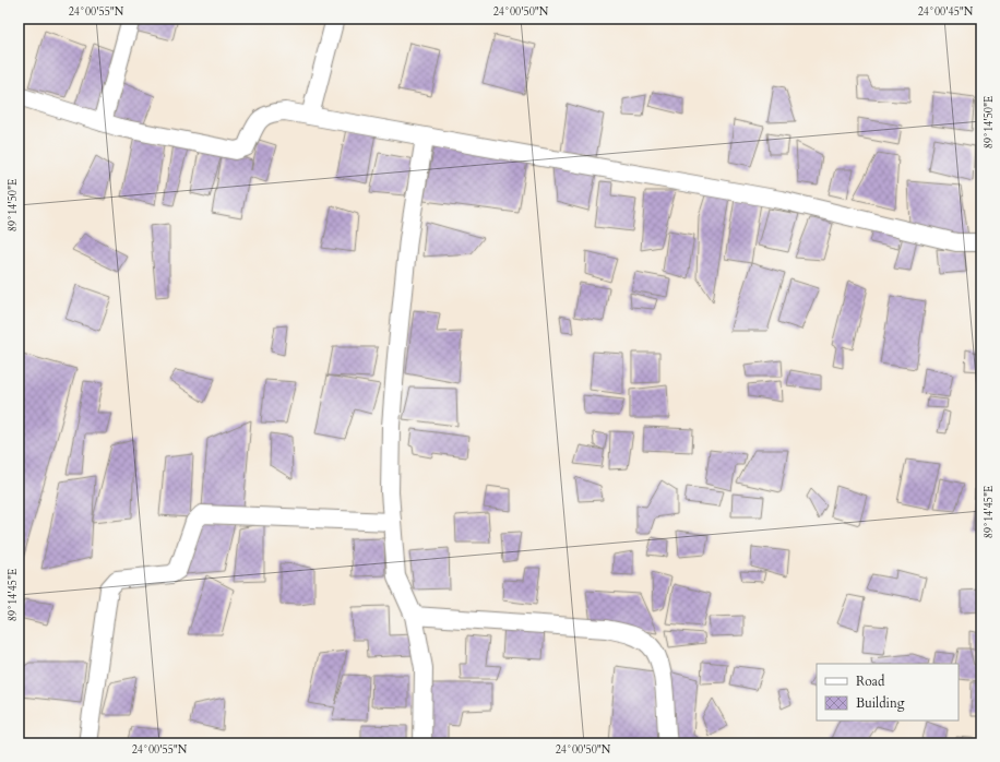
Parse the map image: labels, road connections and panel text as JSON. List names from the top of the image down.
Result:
{
  "legend": ["Road", "Building"],
  "coordinates": [
    "24°00'55\"N",
    "24°00'50\"N",
    "24°00'45\"N",
    "89°14'50\"E",
    "89°14'45\"E"
  ]
}
